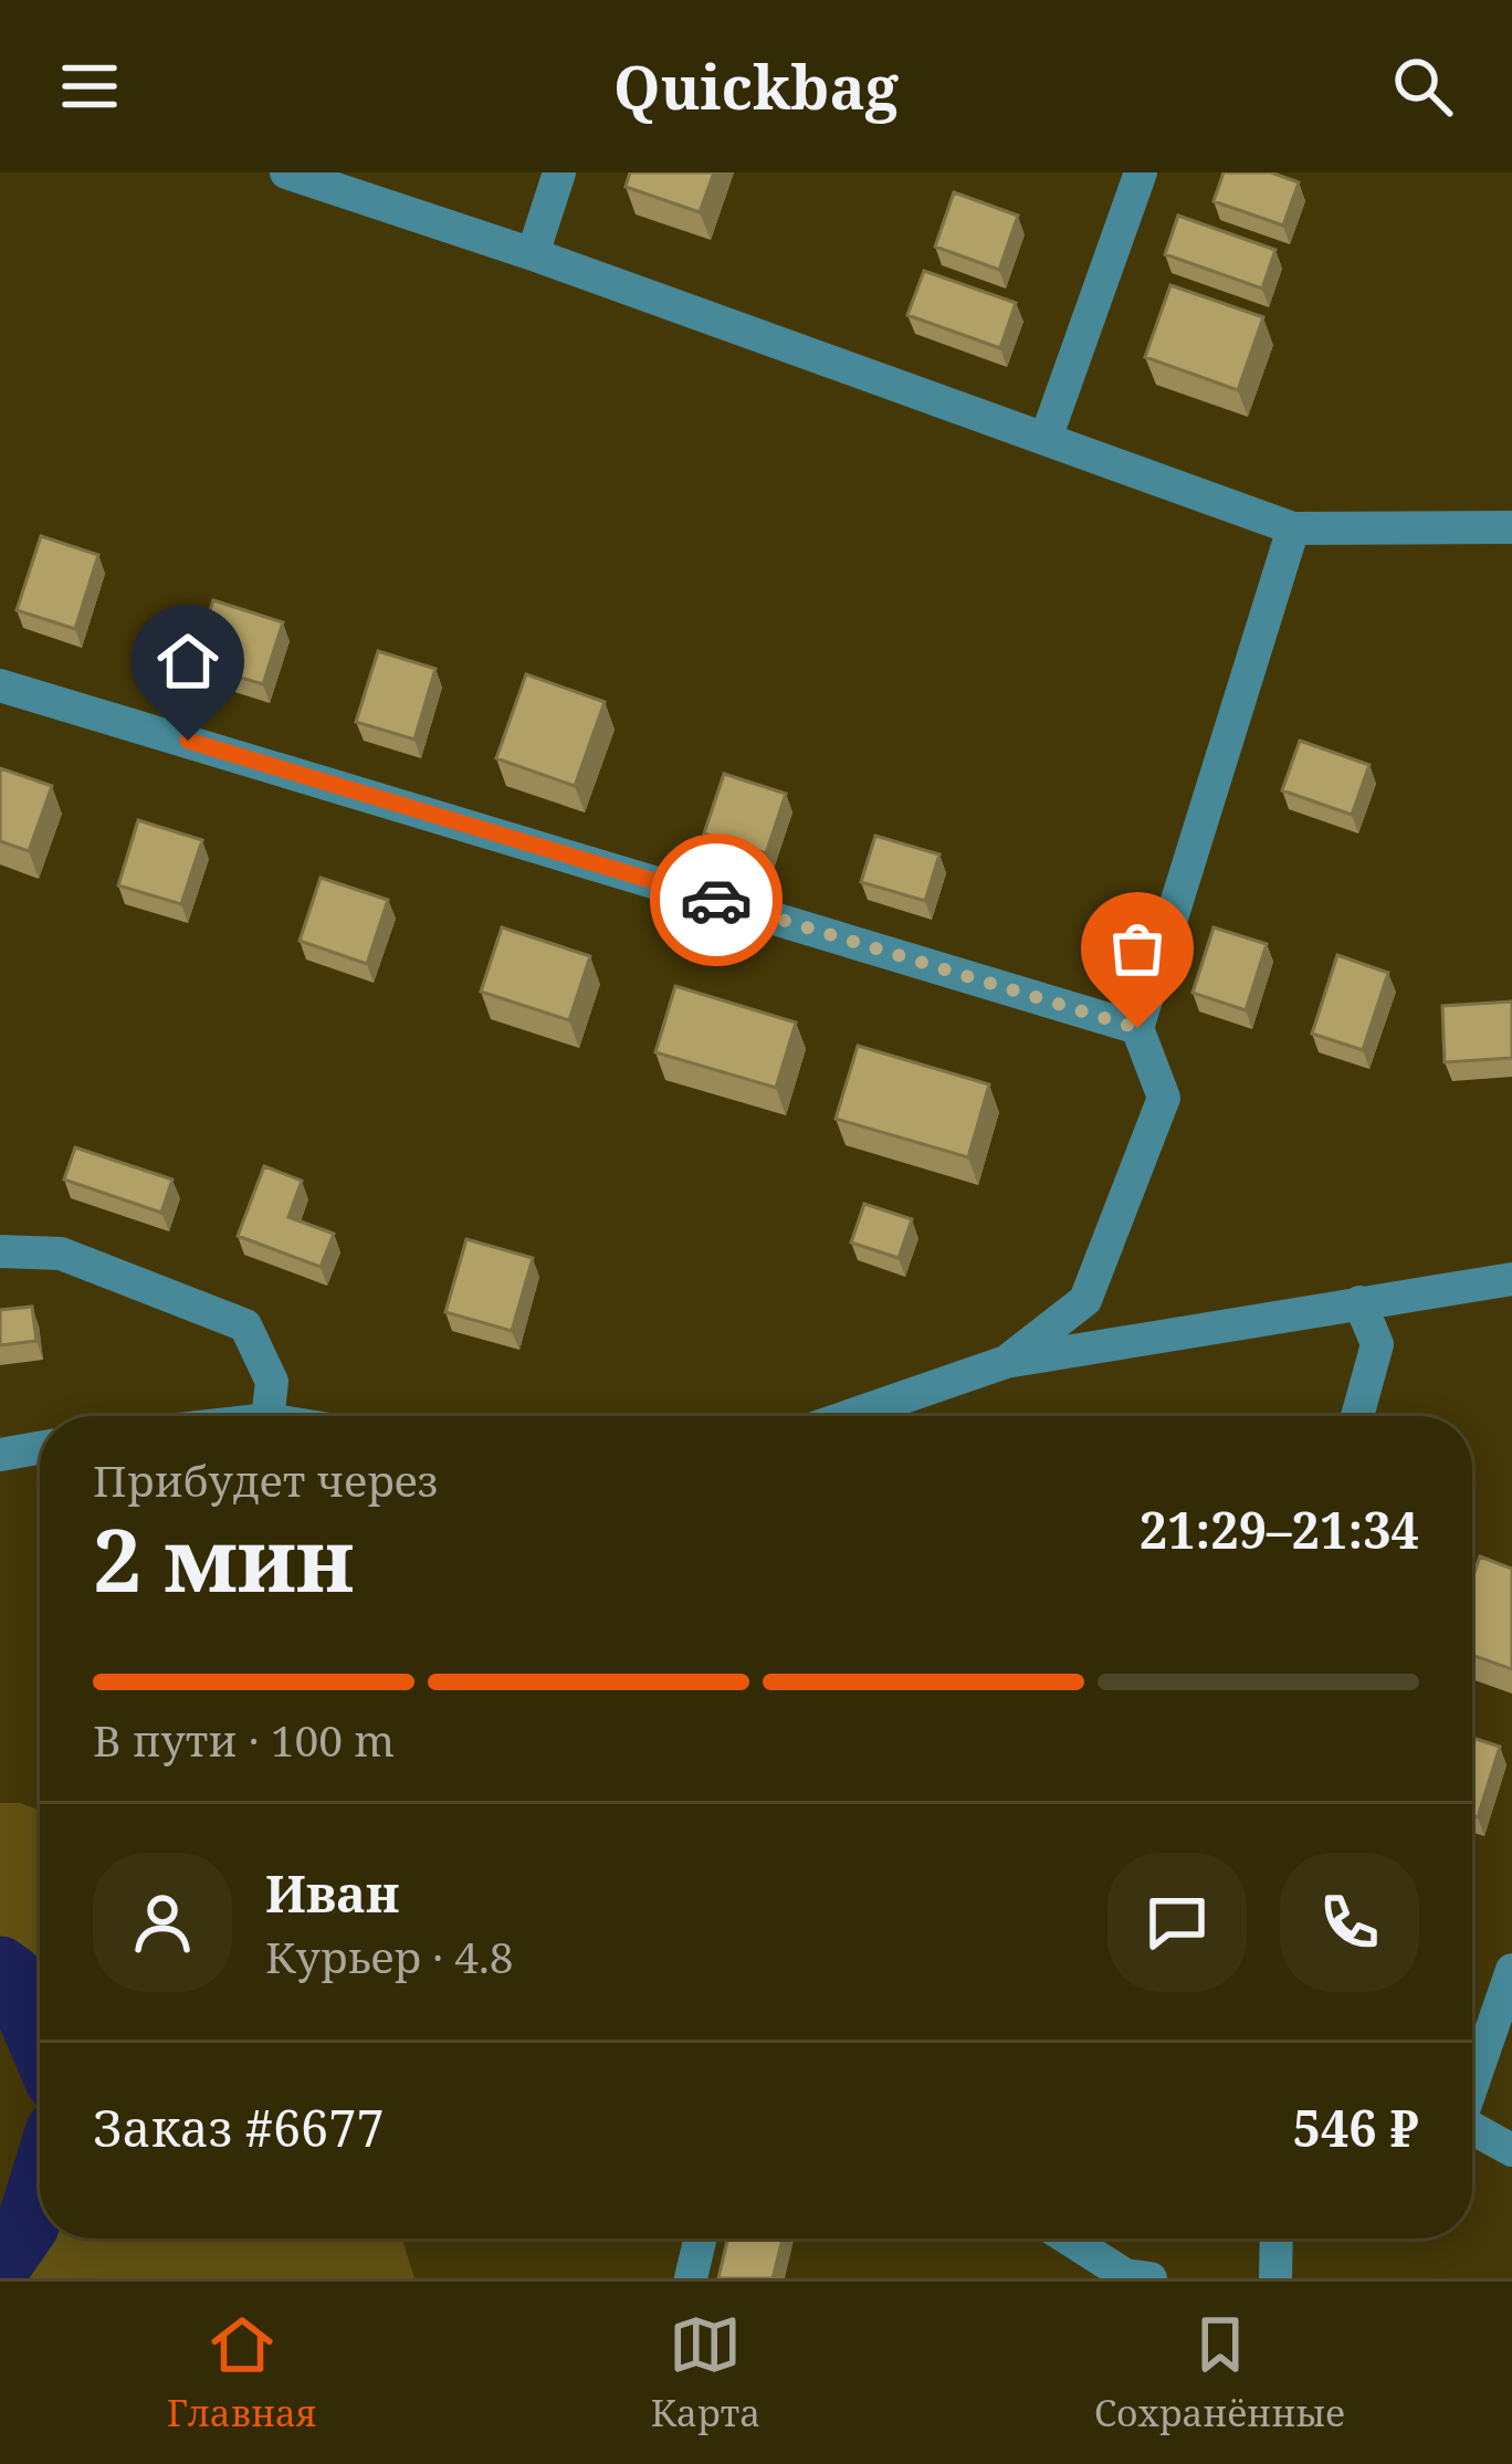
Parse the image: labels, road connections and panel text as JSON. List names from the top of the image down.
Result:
{
  "page": {
    "header": "Quickbag",
    "heading": ["2 мин", "Прибудет через", "21:29–21:34"],
    "panel": [
      "Иван",
      "Курьер · 4.8",
      "Заказ #6677",
      "546 ₽"
    ],
    "bar": "В пути · 100 m",
    "tabs": ["Главная", "Карта", "Сохранённые"]
  }
}
